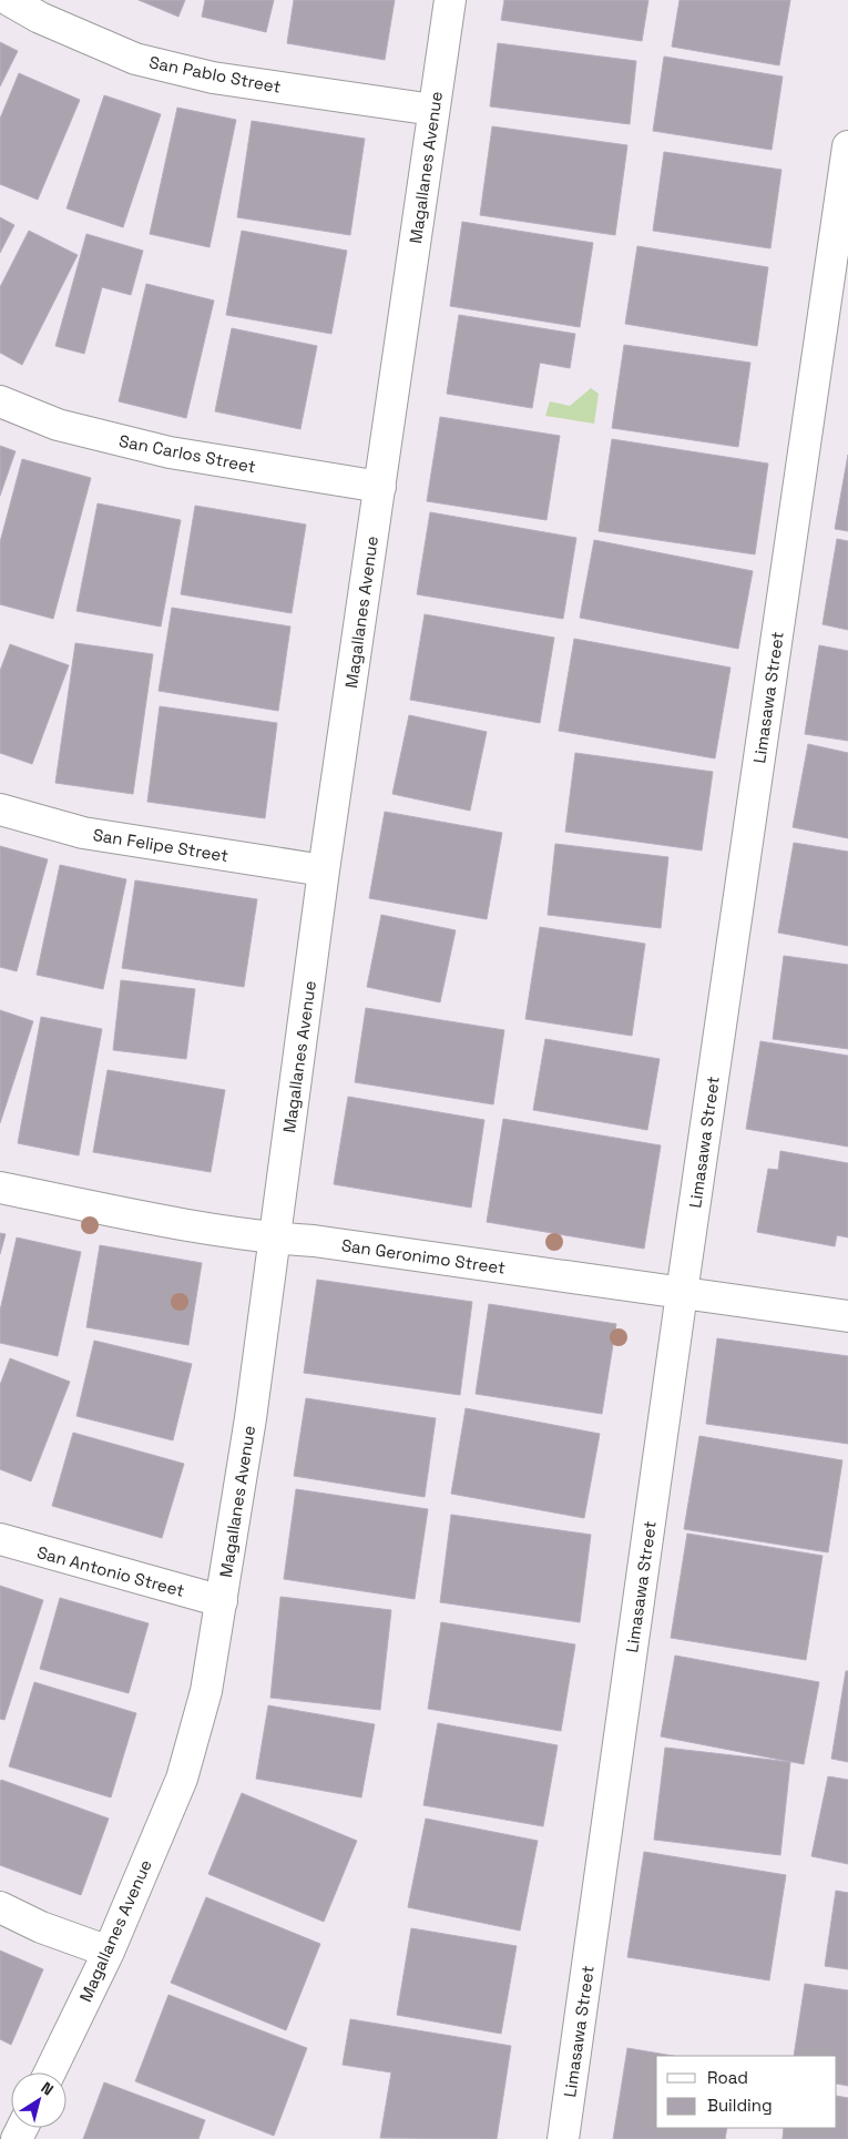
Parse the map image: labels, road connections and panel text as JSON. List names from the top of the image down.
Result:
{
  "streets": {
    "street": [
      "San Pablo Street",
      "Magallanes Avenue",
      "San Carlos Street",
      "Limasawa Street",
      "San Felipe Street",
      "San Geronimo Street",
      "San Antonio Street"
    ]
  },
  "crossings": [
    ["San Pablo Street", "Magallanes Avenue"],
    ["Magallanes Avenue", "San Carlos Street"],
    ["Magallanes Avenue", "San Felipe Street"],
    ["Magallanes Avenue", "San Geronimo Street"],
    ["Magallanes Avenue", "San Antonio Street"],
    ["Limasawa Street", "San Geronimo Street"]
  ],
  "legend": ["Road", "Building"],
  "north": "top right"
}
